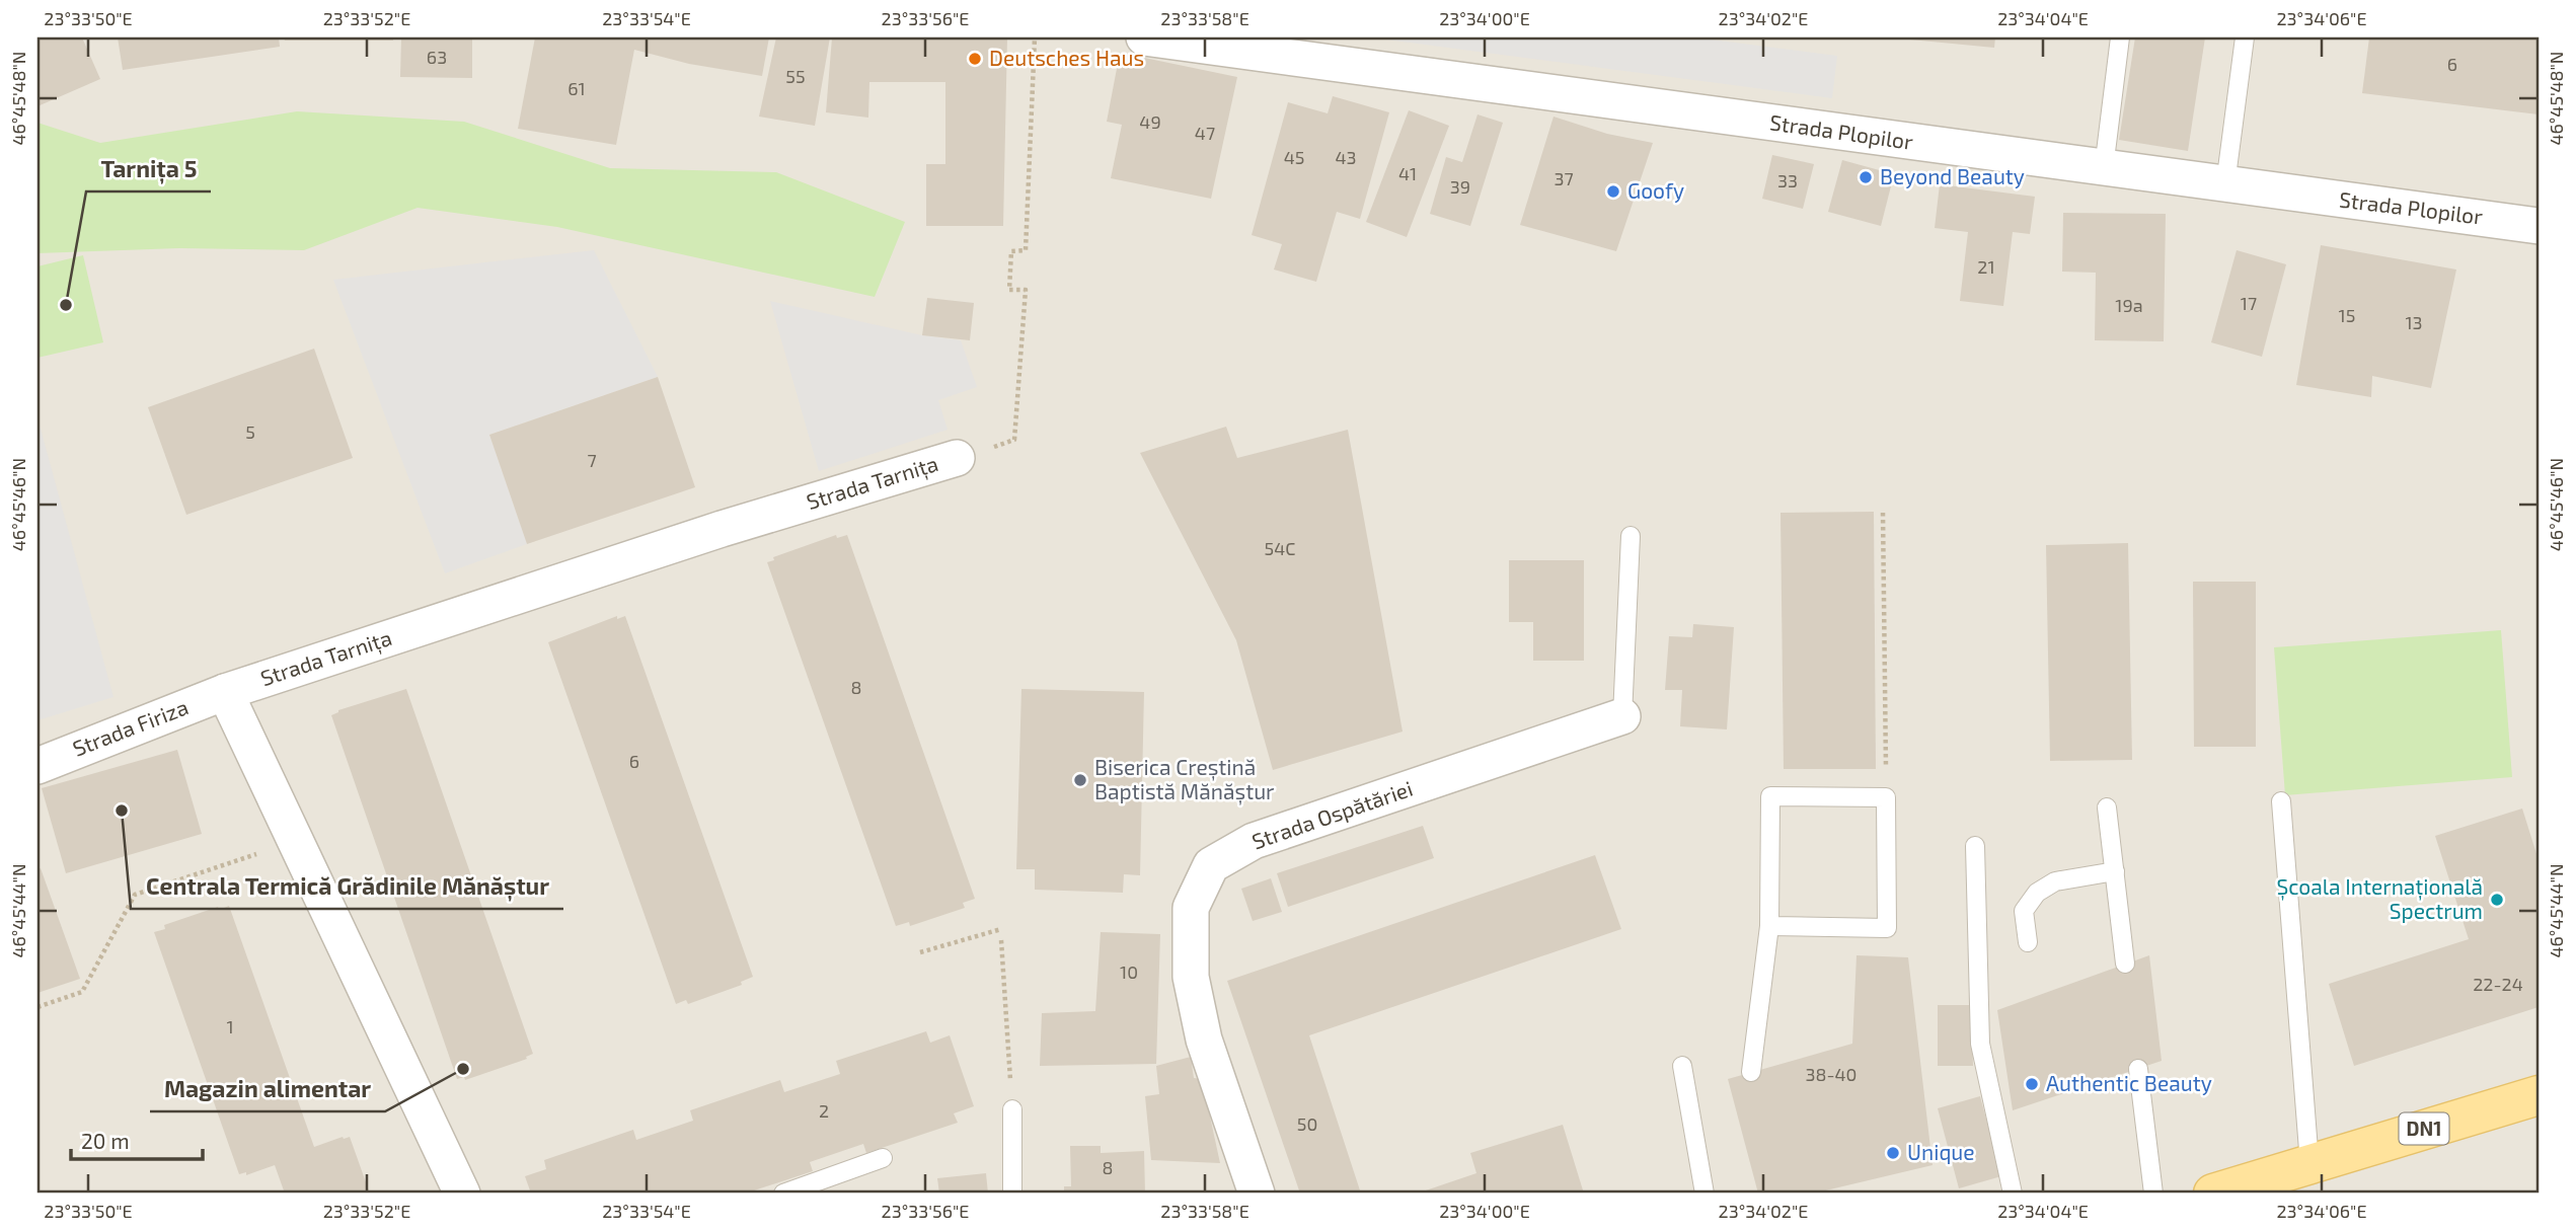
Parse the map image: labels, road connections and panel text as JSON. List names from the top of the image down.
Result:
{
  "streets": {
    "main road": ["DN1"],
    "street": [
      "Strada Plopilor",
      "Strada Tarnița",
      "Strada Firiza",
      "Strada Ospătăriei"
    ]
  },
  "crossings": [
    ["Strada Tarnița", "Strada Firiza"]
  ],
  "places": [
    "Deutsches Haus",
    "Beyond Beauty",
    "Goofy",
    "Tarnița 5",
    "Biserica Creștină Baptistă Mănăștur",
    "Centrala Termică Grădinile Mănăștur",
    "Școala Internațională Spectrum",
    "Magazin alimentar",
    "Authentic Beauty",
    "Unique"
  ],
  "house_numbers": [
    "63",
    "6",
    "55",
    "61",
    "49",
    "47",
    "45",
    "43",
    "41",
    "37",
    "33",
    "39",
    "21",
    "17",
    "19a",
    "15",
    "13",
    "5",
    "7",
    "54C",
    "8",
    "6",
    "10",
    "22-24",
    "1",
    "38-40",
    "2",
    "50",
    "8"
  ],
  "scale_bar": "20 m",
  "coordinates": [
    "23°33'50\"E",
    "23°33'52\"E",
    "23°33'54\"E",
    "23°33'56\"E",
    "23°33'58\"E",
    "23°34'00\"E",
    "23°34'02\"E",
    "23°34'04\"E",
    "23°34'06\"E",
    "46°45'48\"N",
    "46°45'46\"N",
    "46°45'44\"N"
  ]
}
